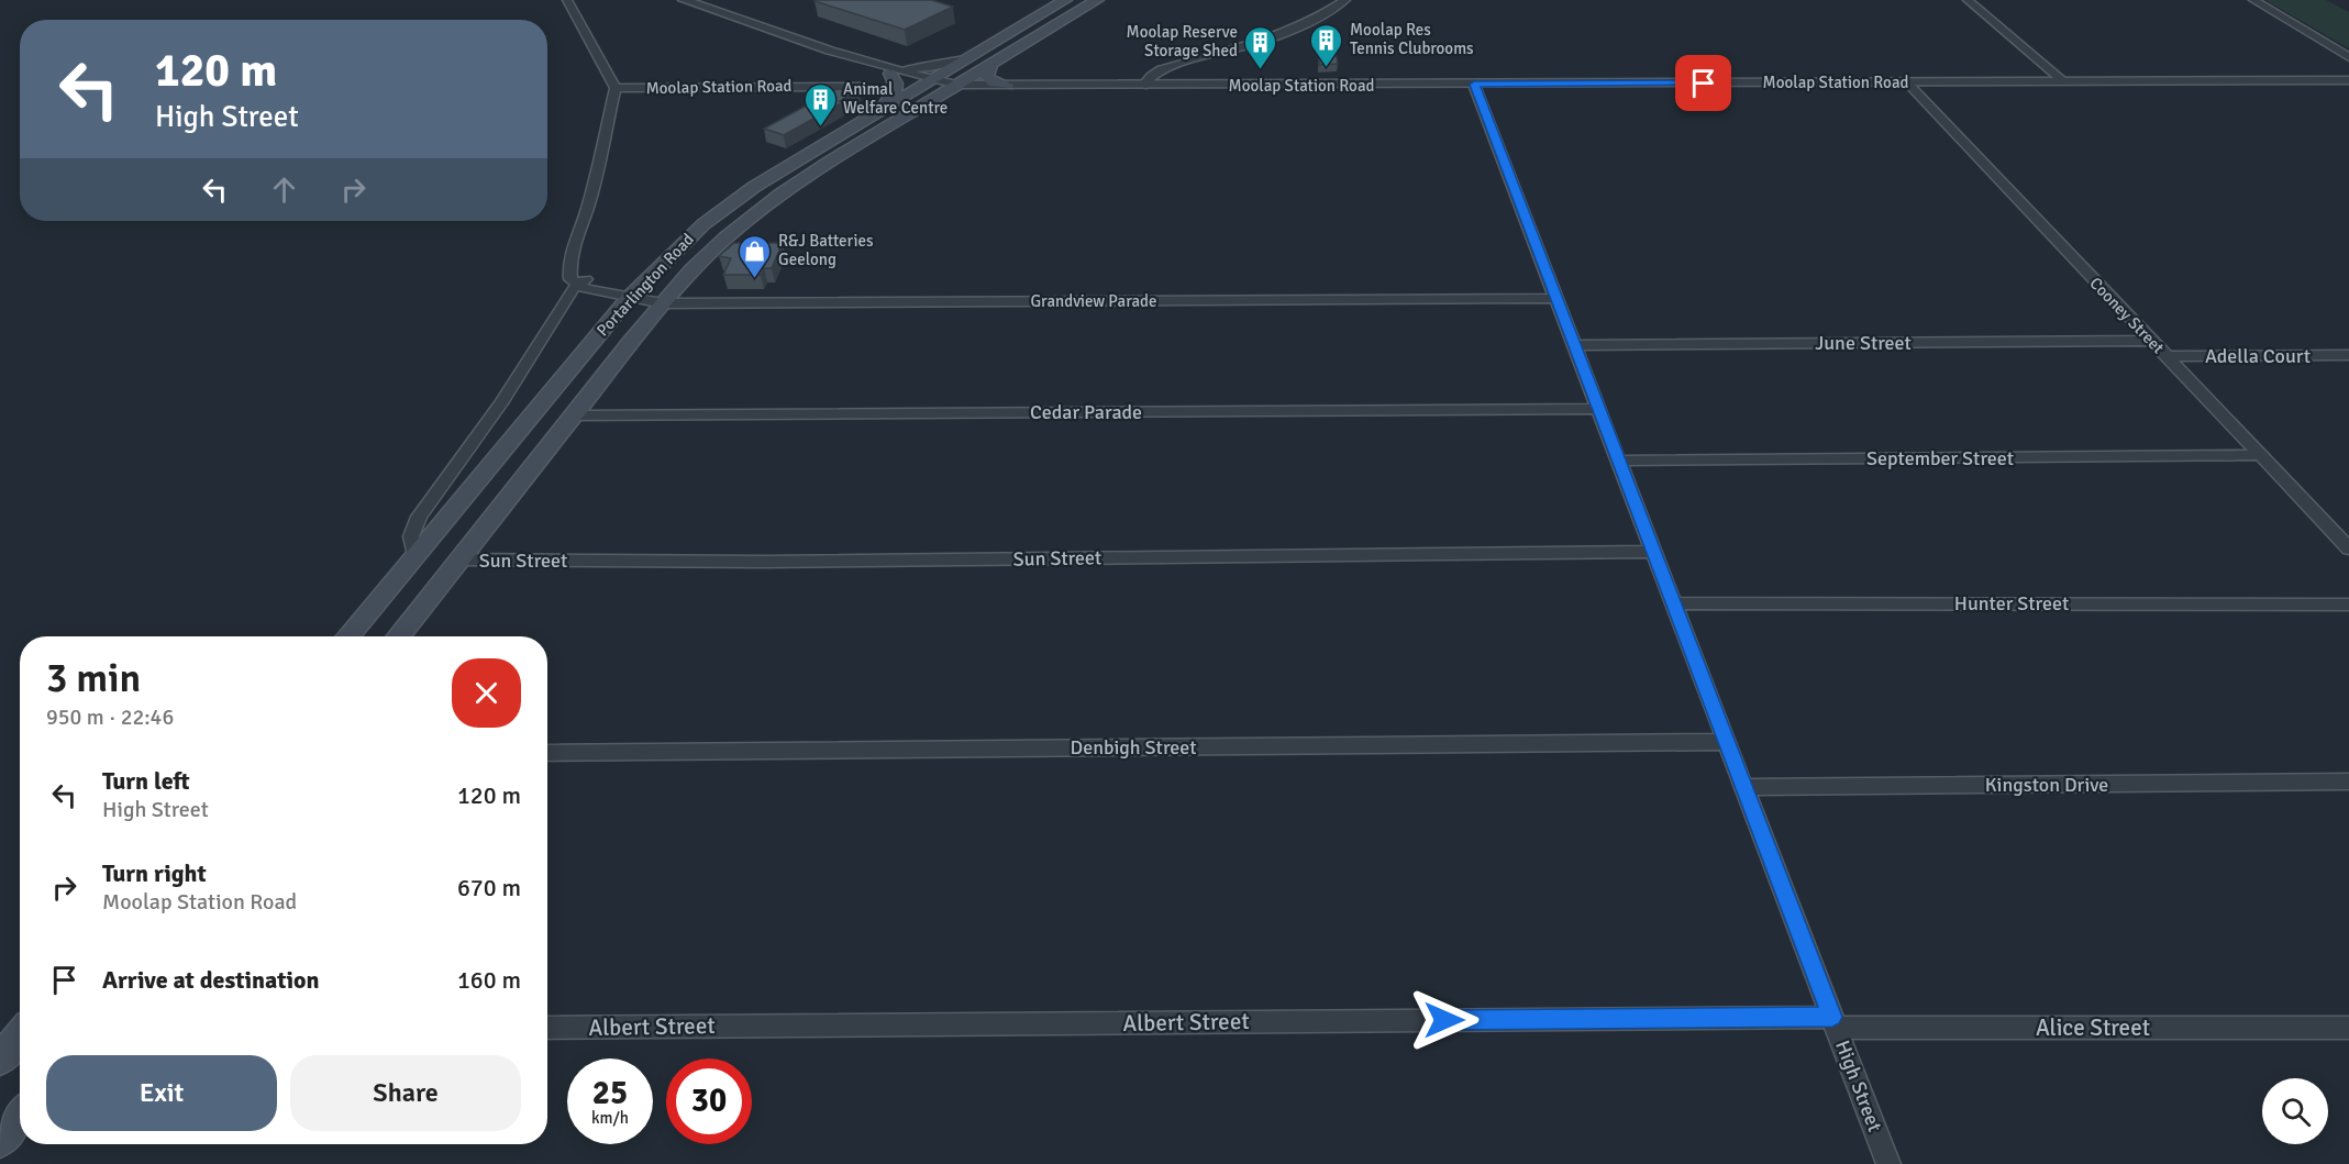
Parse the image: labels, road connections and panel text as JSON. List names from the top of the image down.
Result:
{
  "streets": {
    "main road": ["Portarlington Road"],
    "street": [
      "Moolap Station Road",
      "Grandview Parade",
      "Cooney Street",
      "June Street",
      "Adella Court",
      "Cedar Parade",
      "September Street",
      "Sun Street",
      "Hunter Street",
      "Denbigh Street",
      "Kingston Drive",
      "Albert Street",
      "Alice Street",
      "High Street"
    ]
  },
  "crossings": [
    ["Moolap Station Road", "Portarlington Road"],
    ["Moolap Station Road", "Cooney Street"],
    ["Moolap Station Road", "High Street"],
    ["Portarlington Road", "Grandview Parade"],
    ["Portarlington Road", "Cedar Parade"],
    ["Portarlington Road", "Sun Street"],
    ["Grandview Parade", "High Street"],
    ["Cooney Street", "June Street"],
    ["Cooney Street", "Adella Court"],
    ["Cooney Street", "September Street"],
    ["June Street", "High Street"],
    ["Cedar Parade", "High Street"],
    ["September Street", "High Street"],
    ["Sun Street", "High Street"],
    ["Hunter Street", "High Street"],
    ["Denbigh Street", "High Street"],
    ["Kingston Drive", "High Street"],
    ["Albert Street", "Alice Street"],
    ["Albert Street", "High Street"],
    ["Alice Street", "High Street"]
  ],
  "places": {
    "building": ["Moolap Res Tennis Clubrooms", "Moolap Reserve Storage Shed", "Animal Welfare Centre"],
    "shop": ["R&J Batteries Geelong"]
  },
  "page": {
    "turn": ["120 m", "High Street"],
    "heading": ["3 min", "950 m · 22:46"],
    "list": [
      {
        "name": "Turn left",
        "note": "High Street",
        "value": "120 m"
      },
      {
        "name": "Turn right",
        "note": "Moolap Station Road",
        "value": "670 m"
      },
      {
        "name": "Arrive at destination",
        "value": "160 m"
      }
    ],
    "buttons": ["Exit", "Share"],
    "speed": "25 km/h",
    "limit": "30"
  }
}
